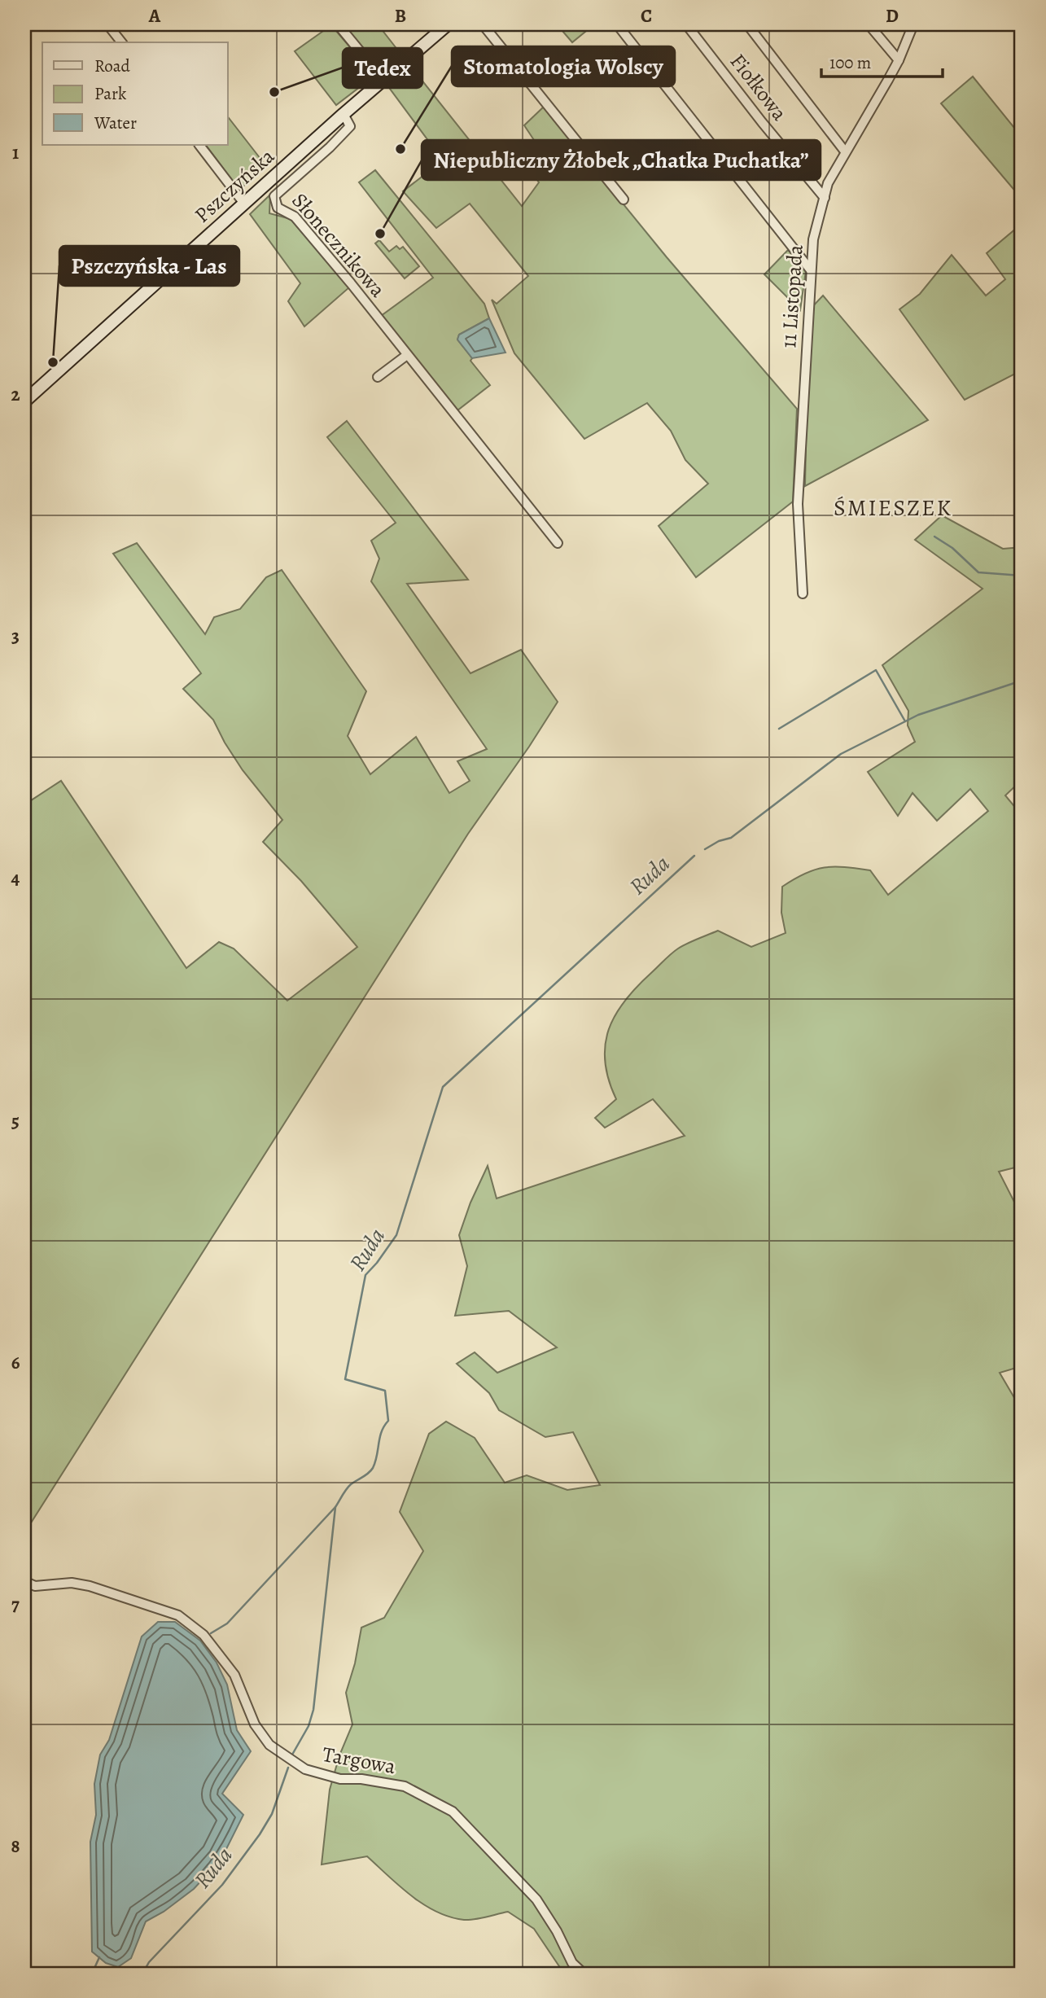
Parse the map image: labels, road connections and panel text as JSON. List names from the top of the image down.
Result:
{
  "streets": {
    "main road": ["Pszczyńska"],
    "street": [
      "Fiołkowa",
      "Słonecznikowa",
      "11 Listopada",
      "Targowa"
    ]
  },
  "crossings": [
    ["Fiołkowa", "11 Listopada"],
    ["Pszczyńska", "Słonecznikowa"]
  ],
  "districts": ["ŚMIESZEK"],
  "water": ["Ruda"],
  "places": [
    "Tedex",
    "Stomatologia Wolscy",
    "Niepubliczny Żłobek „Chatka Puchatka”",
    "Pszczyńska - Las"
  ],
  "legend": ["Road", "Park", "Water"],
  "scale_bar": "100 m",
  "grid": {
    "columns": [
      "A",
      "B",
      "C",
      "D"
    ],
    "rows": [
      "1",
      "2",
      "3",
      "4",
      "5",
      "6",
      "7",
      "8"
    ]
  }
}
